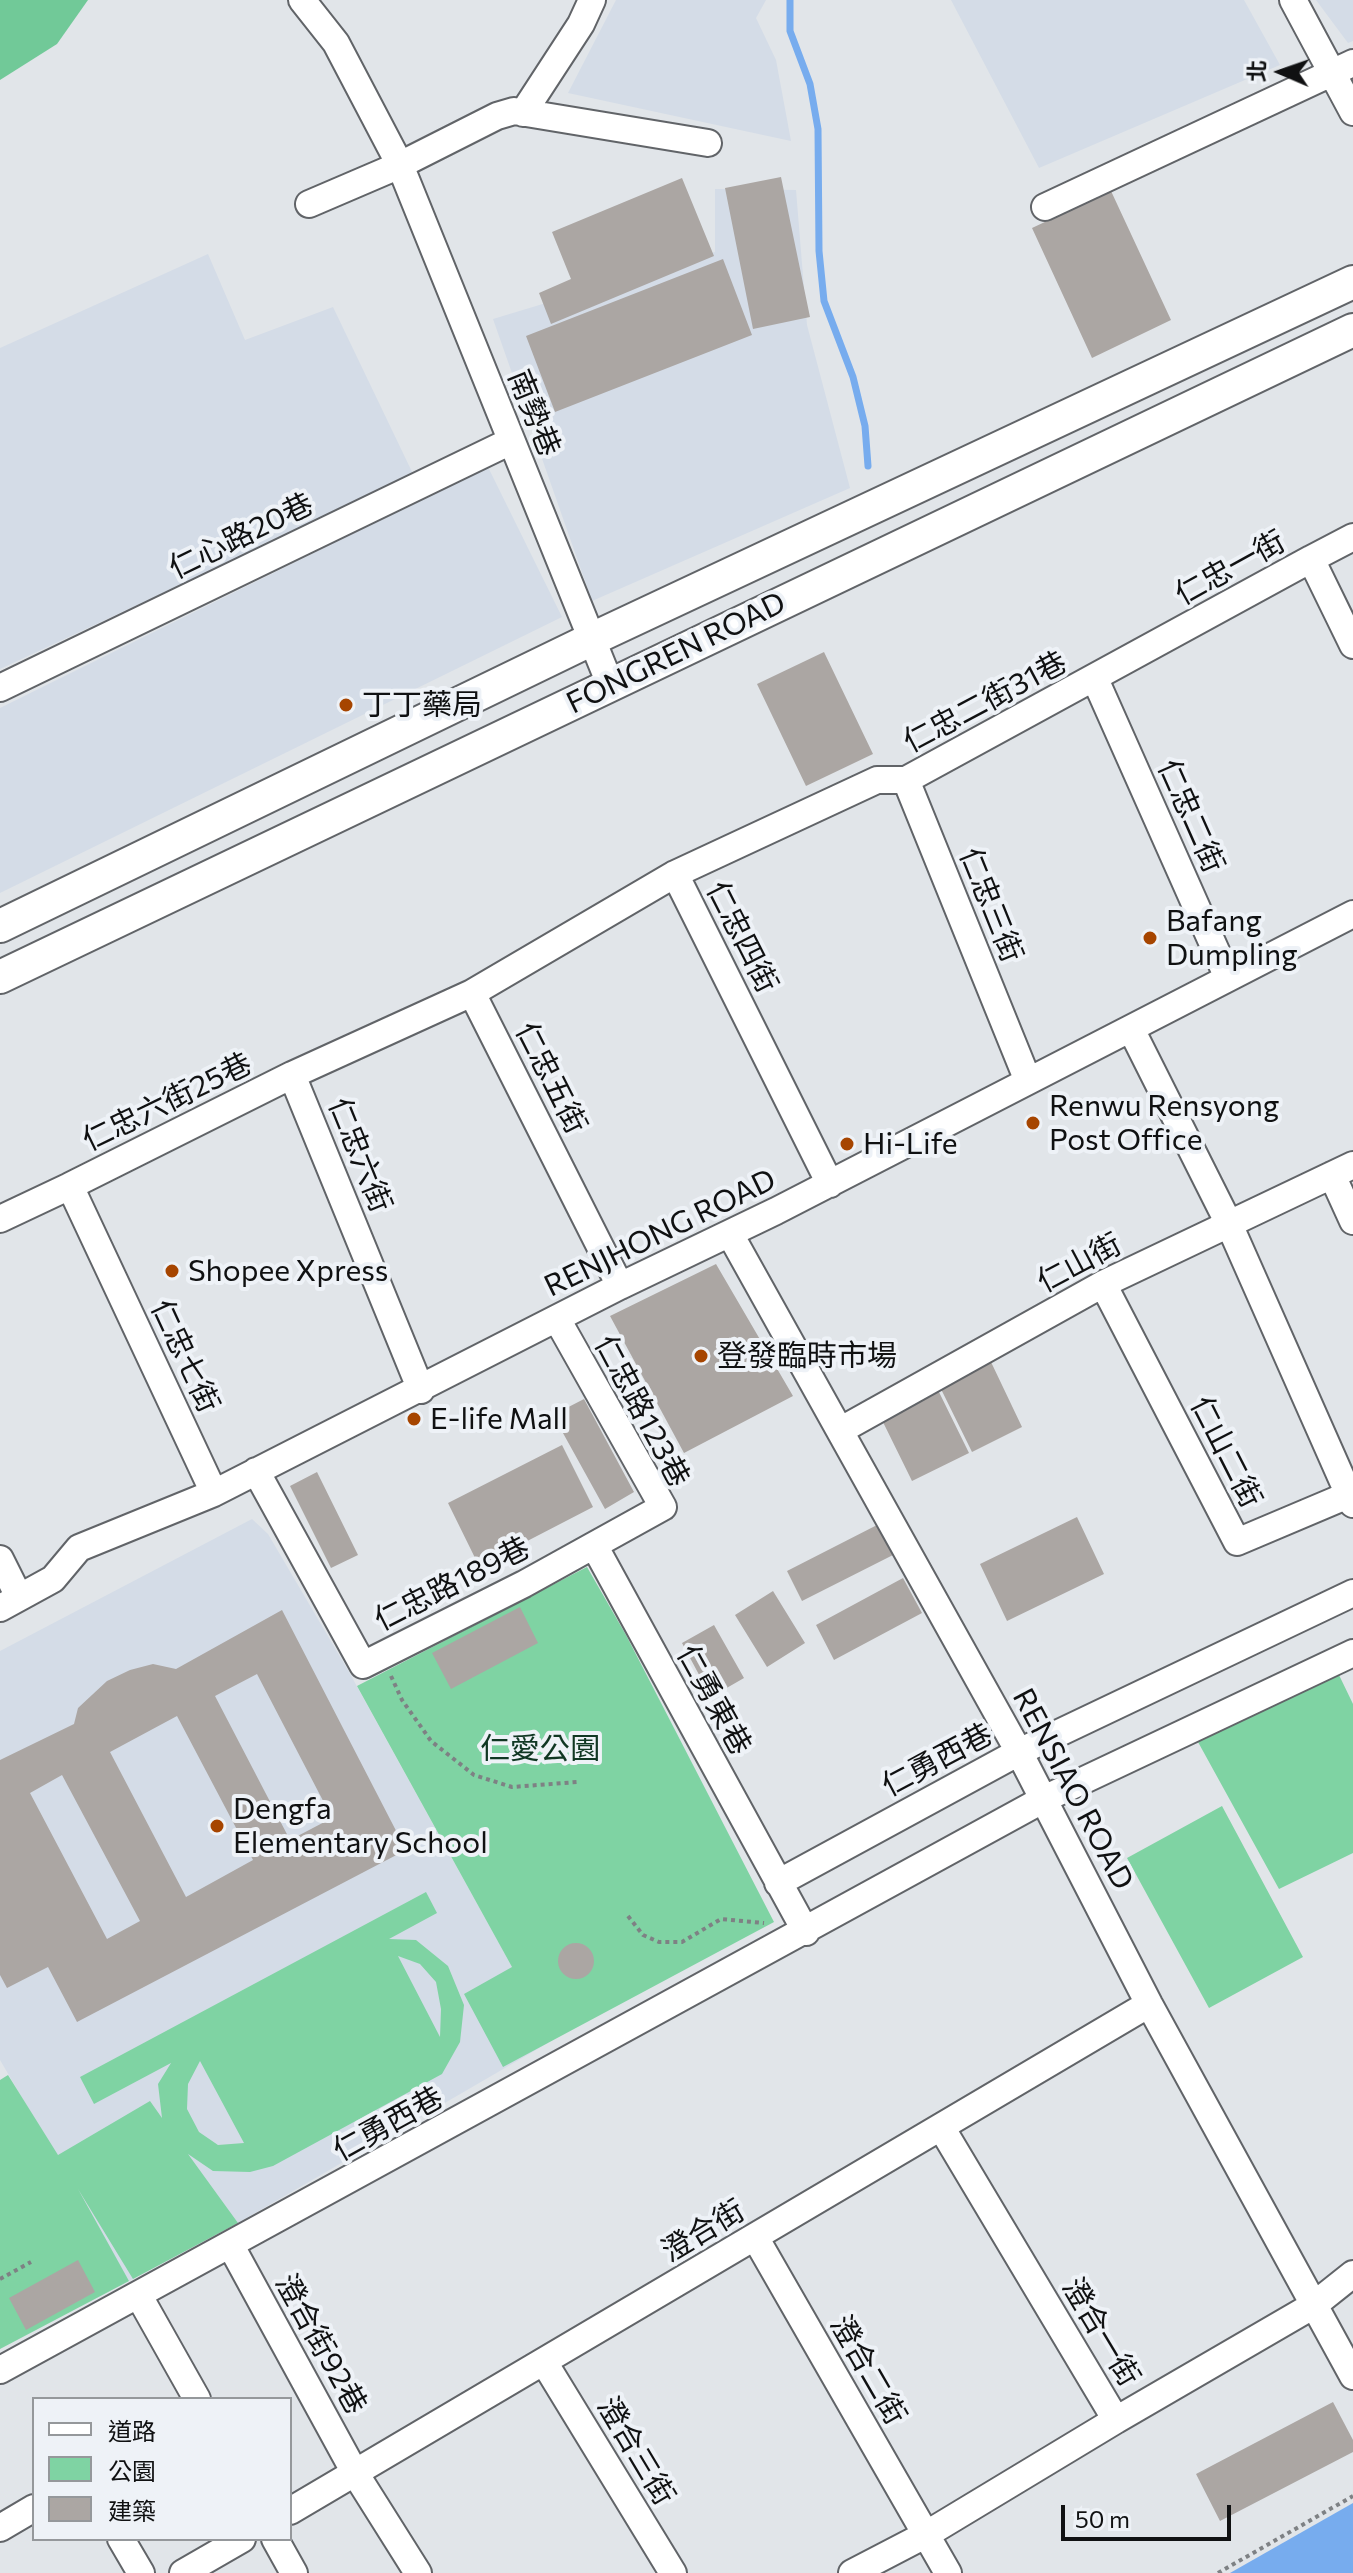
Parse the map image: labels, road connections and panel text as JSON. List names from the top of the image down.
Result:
{
  "streets": {
    "main road": ["FONGREN ROAD"],
    "street": [
      "南勢巷",
      "仁心路20巷",
      "仁忠一街",
      "仁忠二街31巷",
      "仁忠二街",
      "仁忠三街",
      "仁忠四街",
      "仁忠五街",
      "仁忠六街25巷",
      "仁忠六街",
      "RENJHONG ROAD",
      "仁山街",
      "仁忠七街",
      "仁忠路123巷",
      "仁山二街",
      "仁忠路189巷",
      "仁勇東巷",
      "仁勇西巷",
      "RENSIAO ROAD",
      "澄合街",
      "澄合一街",
      "澄合街92巷",
      "澄合二街",
      "澄合三街"
    ]
  },
  "crossings": [
    ["南勢巷", "仁心路20巷"],
    ["南勢巷", "FONGREN ROAD"],
    ["仁忠一街", "仁忠二街31巷"],
    ["仁忠一街", "仁忠二街"],
    ["仁忠二街31巷", "仁忠二街"],
    ["仁忠二街31巷", "仁忠三街"],
    ["仁忠二街31巷", "仁忠四街"],
    ["仁忠二街", "RENJHONG ROAD"],
    ["仁忠三街", "仁忠四街"],
    ["仁忠三街", "RENJHONG ROAD"],
    ["仁忠四街", "RENJHONG ROAD"],
    ["仁忠五街", "仁忠六街"],
    ["仁忠五街", "RENJHONG ROAD"],
    ["仁忠六街25巷", "仁忠六街"],
    ["仁忠六街25巷", "仁忠七街"],
    ["仁忠六街", "RENJHONG ROAD"],
    ["RENJHONG ROAD", "仁忠七街"],
    ["RENJHONG ROAD", "仁忠路123巷"],
    ["RENJHONG ROAD", "仁忠路189巷"],
    ["RENJHONG ROAD", "RENSIAO ROAD"],
    ["仁山街", "仁山二街"],
    ["仁山街", "RENSIAO ROAD"],
    ["仁忠路123巷", "仁忠路189巷"],
    ["仁忠路123巷", "仁勇東巷"],
    ["仁忠路189巷", "仁勇東巷"],
    ["仁勇東巷", "仁勇西巷"],
    ["仁勇西巷", "RENSIAO ROAD"],
    ["仁勇西巷", "澄合街92巷"],
    ["RENSIAO ROAD", "澄合街"],
    ["澄合街", "澄合一街"],
    ["澄合街", "澄合街92巷"],
    ["澄合街", "澄合二街"],
    ["澄合街", "澄合三街"],
    ["澄合一街", "澄合二街"]
  ],
  "parks": ["仁愛公園"],
  "places": [
    "丁丁藥局",
    "Bafang Dumpling",
    "Renwu Rensyong Post Office",
    "Hi-Life",
    "Shopee Xpress",
    "登發臨時市場",
    "E-life Mall",
    "Dengfa Elementary School"
  ],
  "legend": ["道路", "公園", "建築"],
  "scale_bar": "50 m",
  "north": "left"
}
